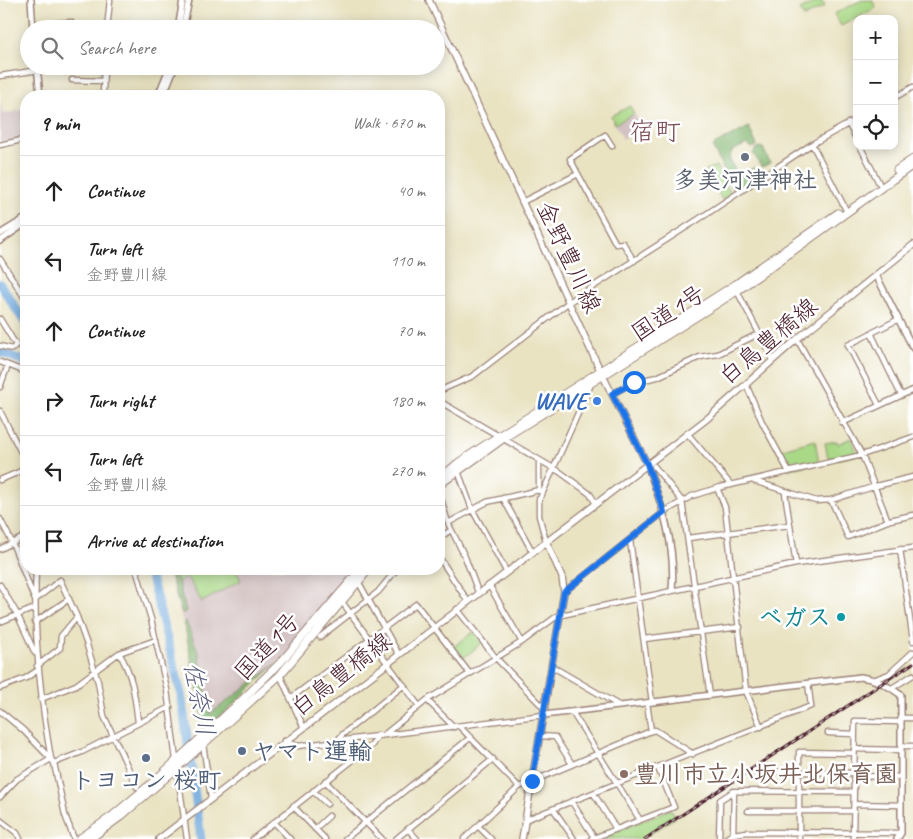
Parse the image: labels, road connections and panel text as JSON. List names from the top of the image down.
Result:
{
  "streets": {
    "highway": ["国道1号"],
    "main road": ["金野豊川線", "白鳥豊橋線"]
  },
  "crossings": [
    ["金野豊川線", "国道1号"],
    ["金野豊川線", "白鳥豊橋線"]
  ],
  "districts": ["宿町"],
  "water": ["佐奈川"],
  "places": [
    "多美河津神社",
    "WAVE",
    "ベガス",
    "ヤマト運輸",
    "トヨコン 桜町",
    "豊川市立小坂井北保育園"
  ],
  "page": {
    "map_buttons": ["+", "−"],
    "search": "Search here",
    "heading": ["9 min", "Walk · 670 m"],
    "list": [
      ["Continue", "40 m"],
      ["Turn left", "金野豊川線", "110 m"],
      ["Continue", "70 m"],
      ["Turn right", "180 m"],
      ["Turn left", "金野豊川線", "270 m"],
      "Arrive at destination"
    ]
  }
}
